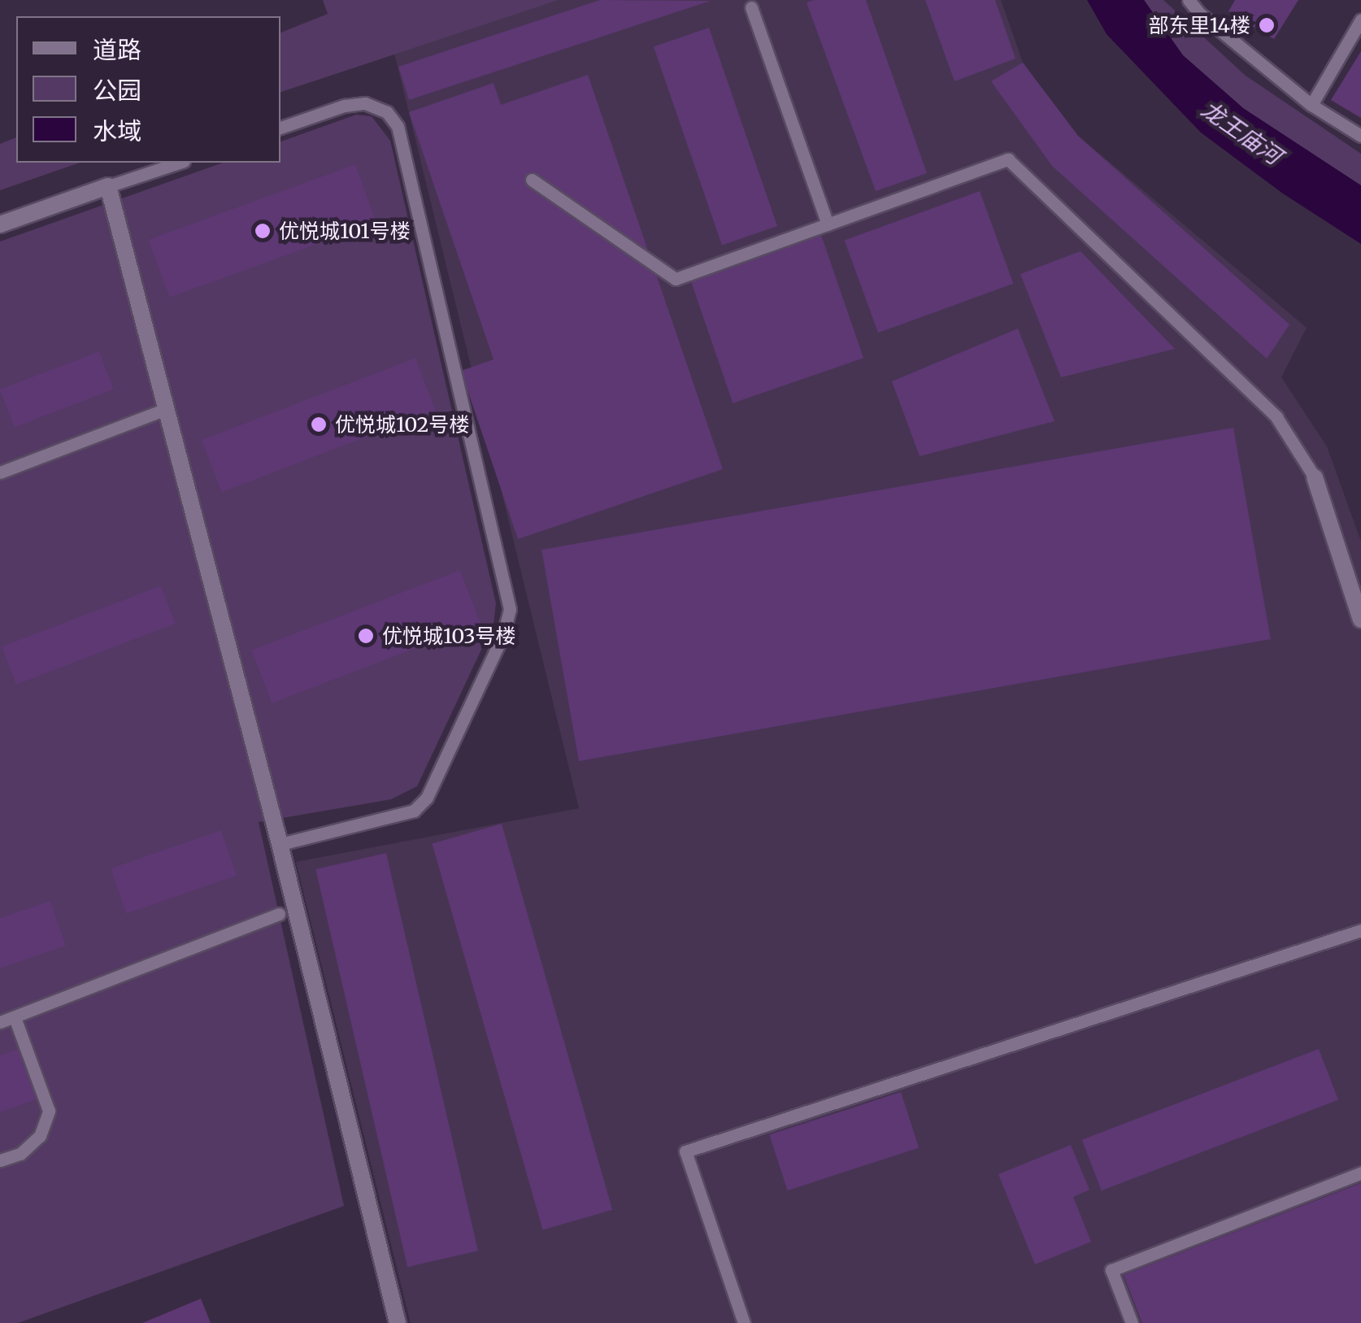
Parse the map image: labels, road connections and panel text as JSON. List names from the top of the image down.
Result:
{
  "water": ["龙王庙河"],
  "places": [
    "部东里14楼",
    "优悦城101号楼",
    "优悦城102号楼",
    "优悦城103号楼"
  ],
  "legend": ["道路", "公园", "水域"]
}
